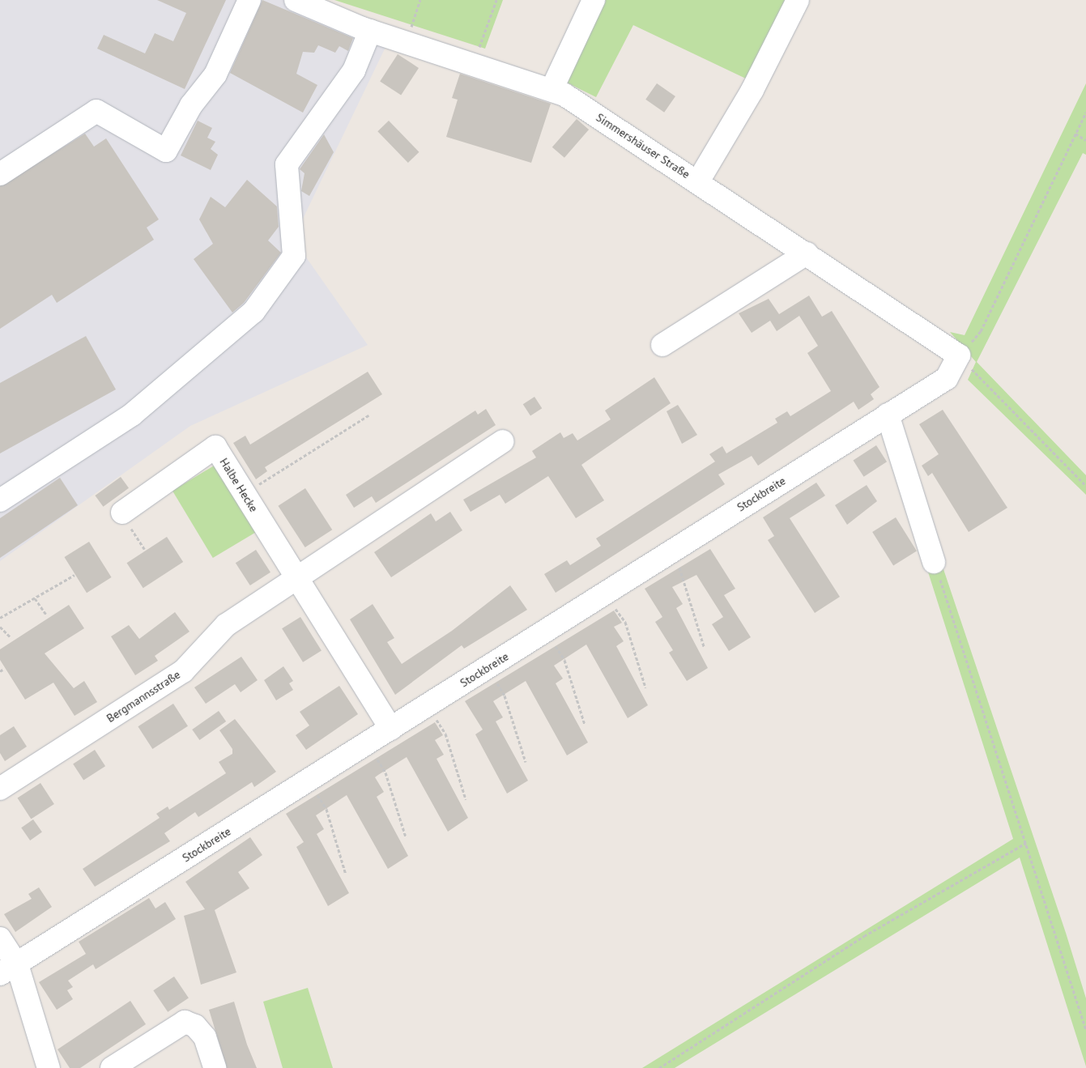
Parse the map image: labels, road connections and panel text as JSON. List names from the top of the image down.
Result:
{
  "streets": {
    "street": [
      "Simmershäuser Straße",
      "Halbe Hecke",
      "Stockbreite",
      "Bergmannsstraße"
    ]
  },
  "crossings": [
    ["Simmershäuser Straße", "Stockbreite"],
    ["Halbe Hecke", "Stockbreite"],
    ["Halbe Hecke", "Bergmannsstraße"]
  ]
}
